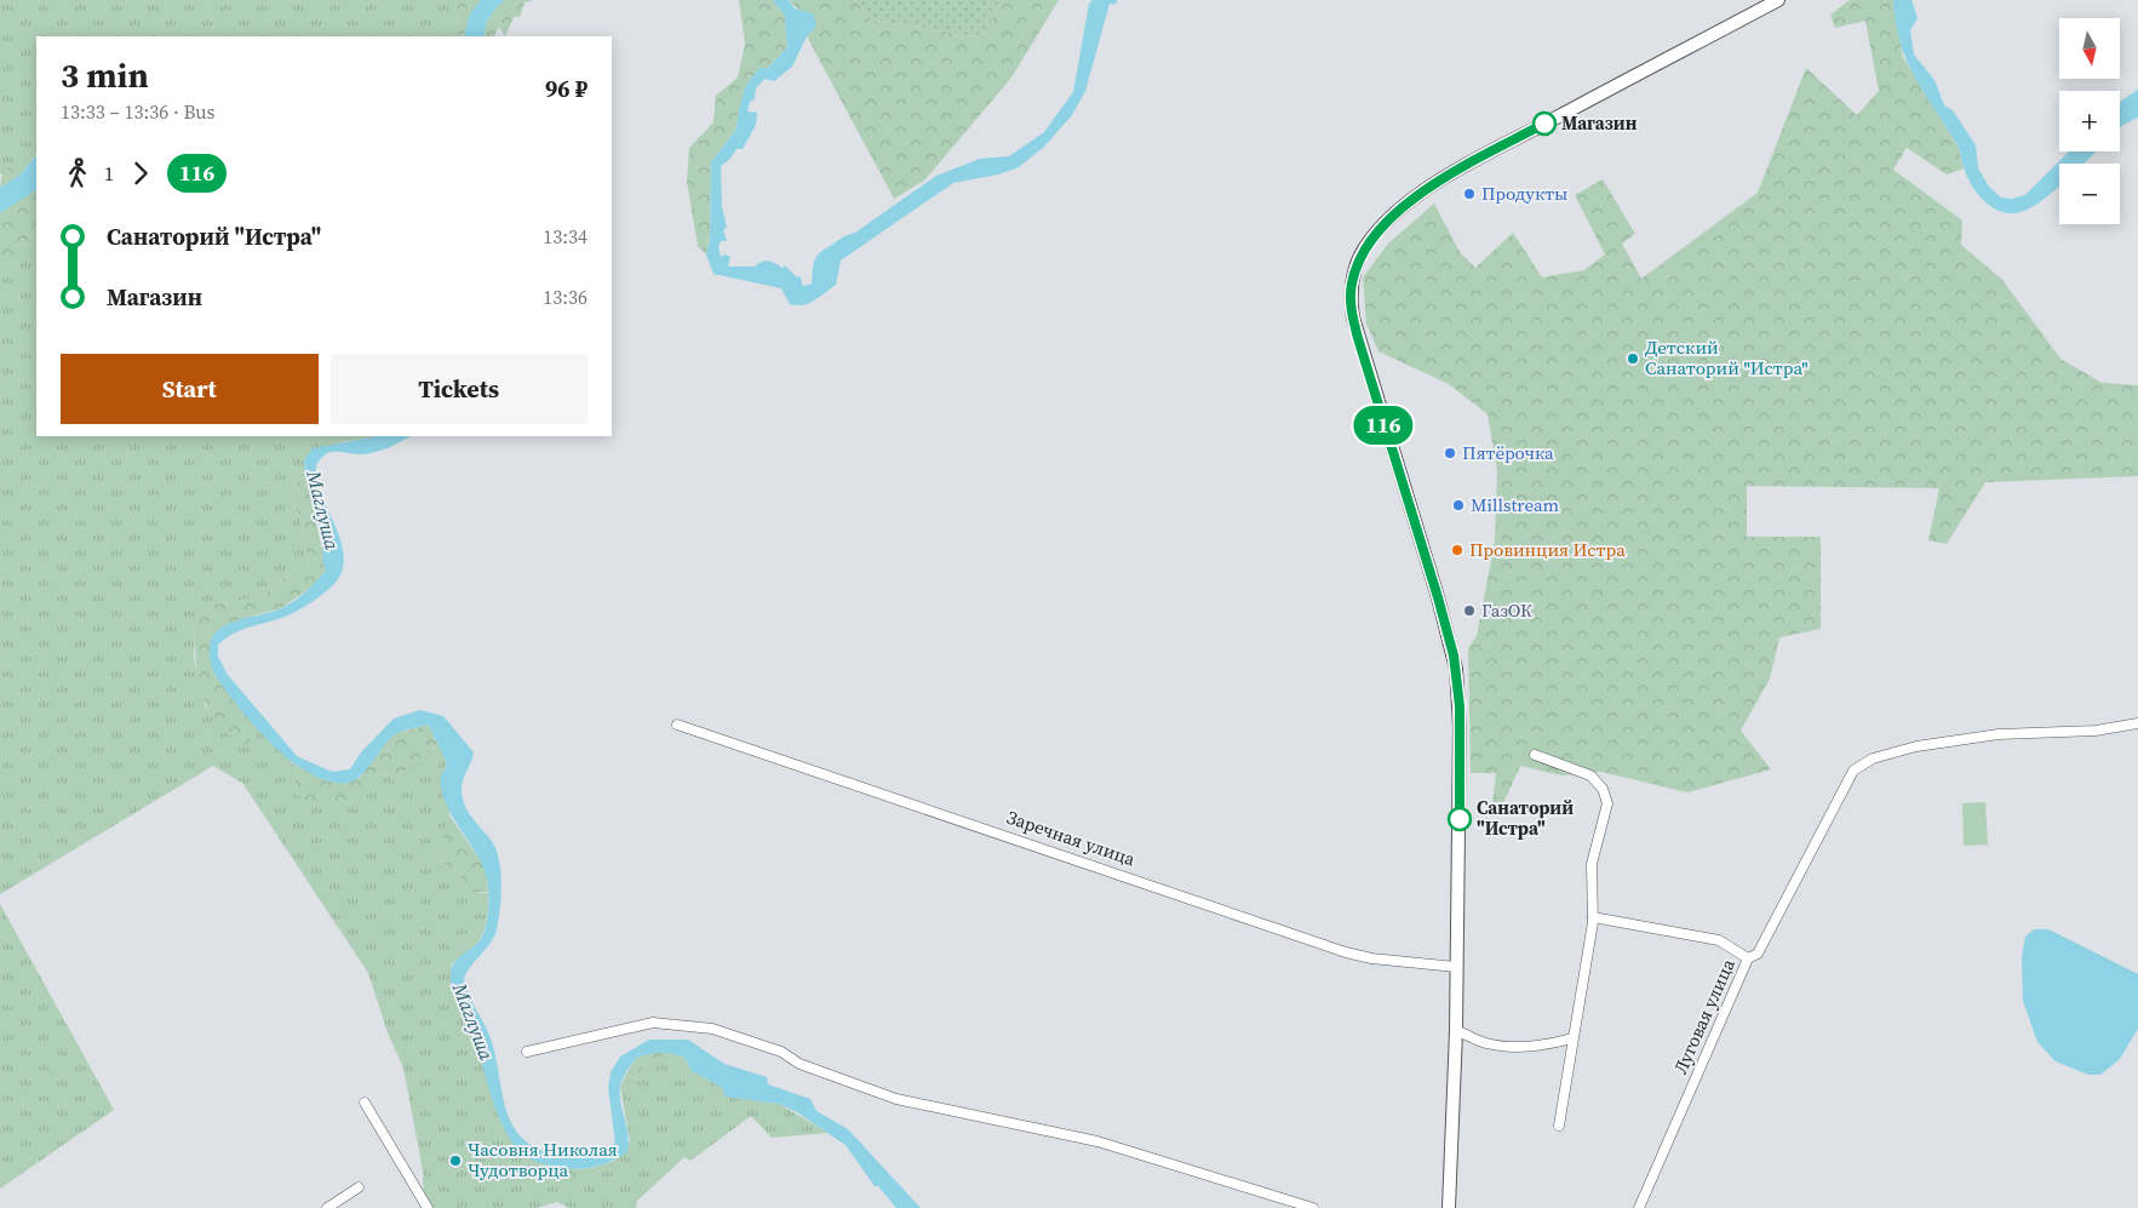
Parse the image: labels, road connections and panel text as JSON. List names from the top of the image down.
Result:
{
  "streets": {
    "street": ["Заречная улица", "Луговая улица"]
  },
  "water": ["Маглуша"],
  "places": [
    "Магазин",
    "Продукты",
    "Детский Санаторий \"Истра\"",
    "Пятёрочка",
    "Millstream",
    "Провинция Истра",
    "ГазОК",
    "Санаторий \"Истра\"",
    "Часовня Николая Чудотворца"
  ],
  "lines": ["bus line 116"],
  "north": "bottom",
  "page": {
    "on_map": "116",
    "map_buttons": ["+", "−"],
    "heading": ["3 min", "13:33 – 13:36 · Bus", "96 ₽"],
    "legs": ["1", "116"],
    "list": [
      {
        "name": "Санаторий \"Истра\"",
        "value": "13:34"
      },
      {
        "name": "Магазин",
        "value": "13:36"
      }
    ],
    "buttons": ["Start", "Tickets"]
  }
}
